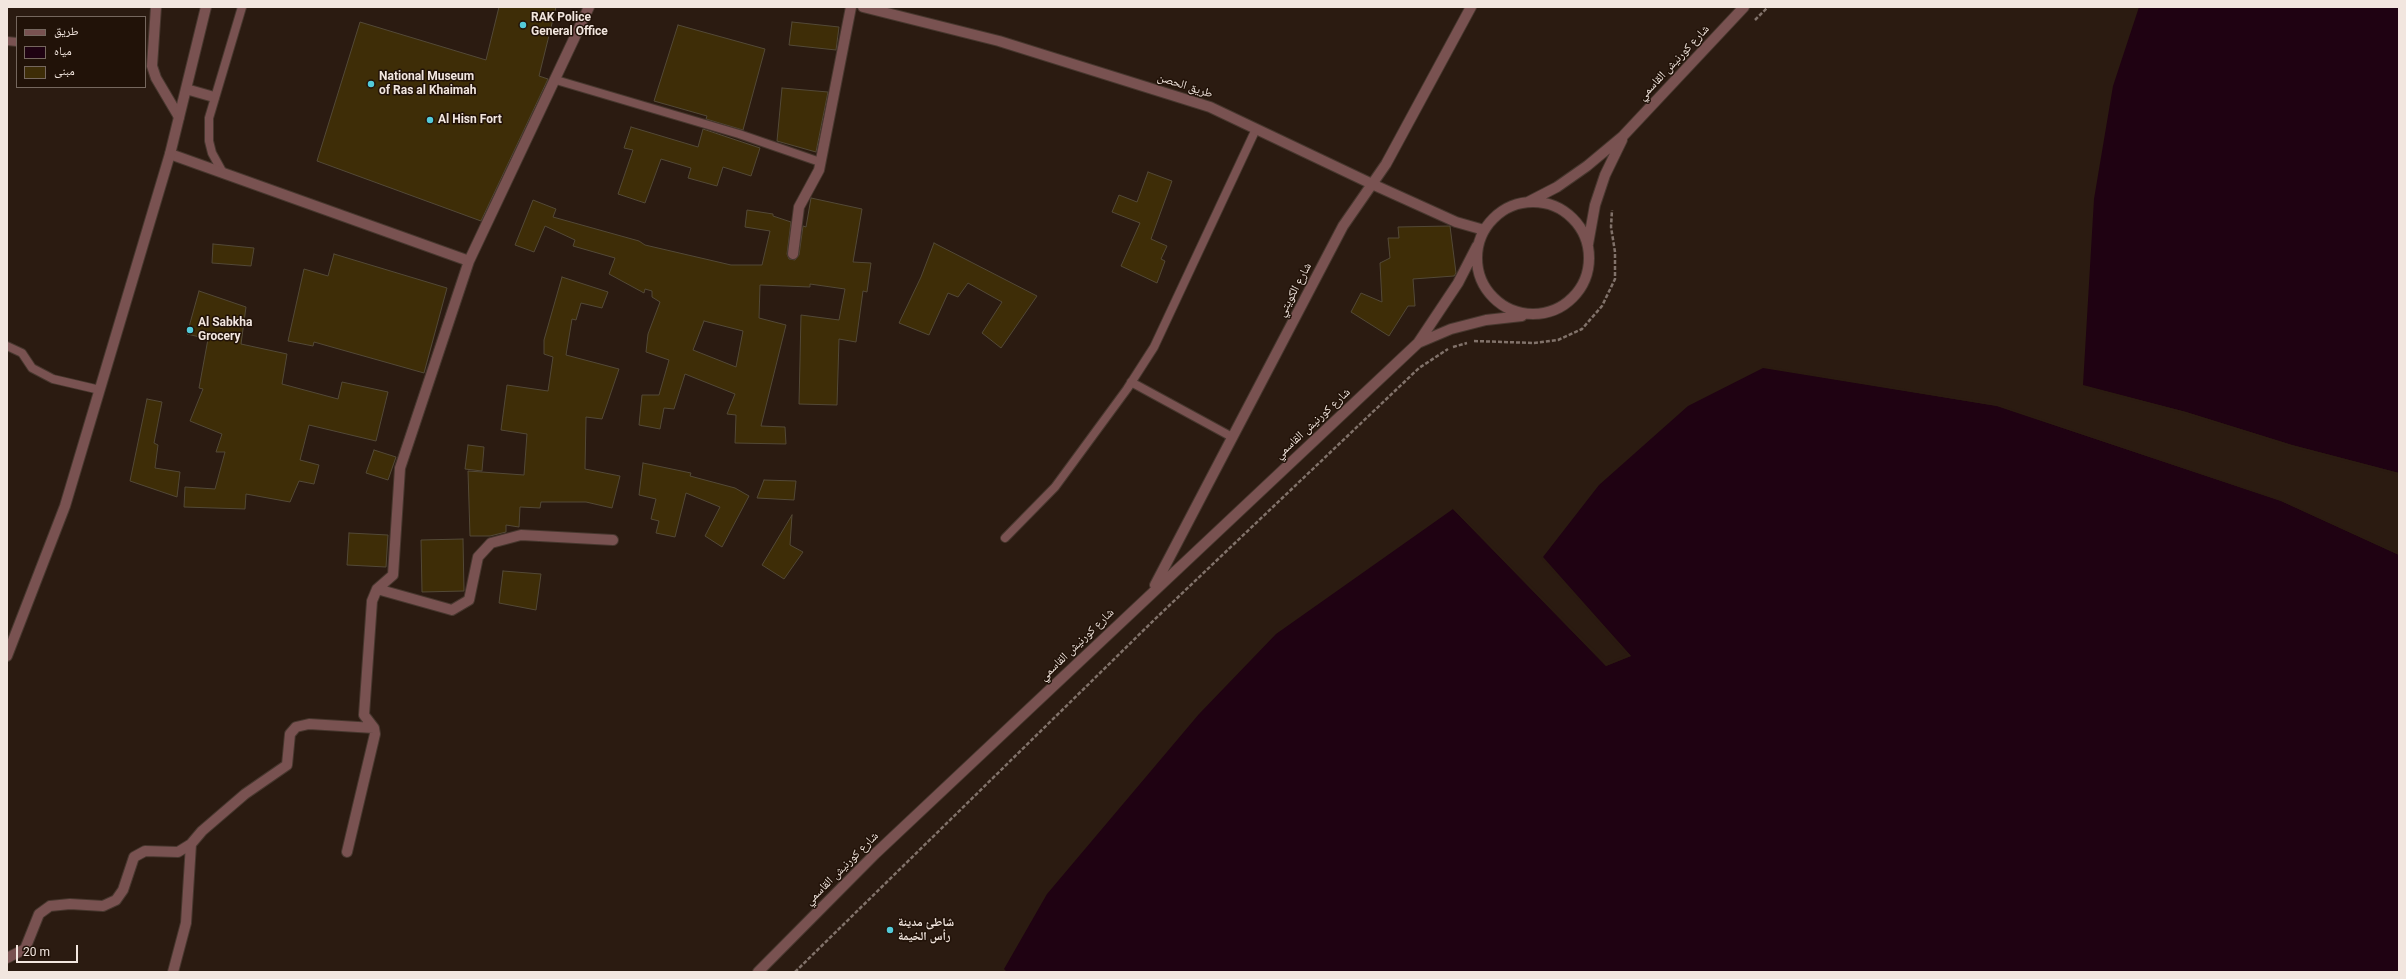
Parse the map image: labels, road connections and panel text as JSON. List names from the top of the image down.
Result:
{
  "streets": {
    "street": ["شارع كورنيش القاسمي", "طريق الحصن", "شارع الكويتي"]
  },
  "crossings": [
    ["شارع كورنيش القاسمي", "طريق الحصن"],
    ["شارع كورنيش القاسمي", "شارع الكويتي"],
    ["طريق الحصن", "شارع الكويتي"]
  ],
  "places": [
    "RAK Police General Office",
    "National Museum of Ras al Khaimah",
    "Al Hisn Fort",
    "Al Sabkha Grocery",
    "شاطئ مدينة رأس الخيمة"
  ],
  "legend": ["طريق", "مياه", "مبنى"],
  "scale_bar": "20 m"
}
